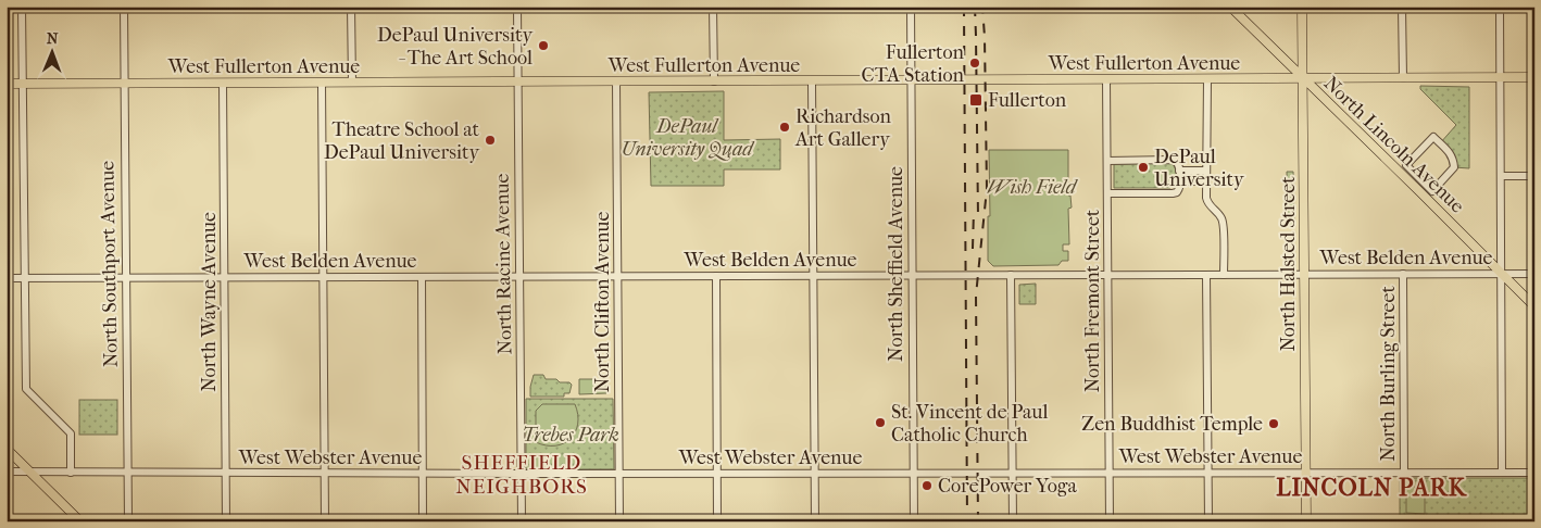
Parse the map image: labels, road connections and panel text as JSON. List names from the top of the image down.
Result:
{
  "streets": {
    "main road": ["West Fullerton Avenue", "North Lincoln Avenue", "North Halsted Street"],
    "street": [
      "West Belden Avenue",
      "North Southport Avenue",
      "North Racine Avenue",
      "North Sheffield Avenue",
      "North Fremont Street",
      "North Wayne Avenue",
      "North Clifton Avenue",
      "North Burling Street",
      "West Webster Avenue"
    ]
  },
  "crossings": [
    ["West Fullerton Avenue", "North Lincoln Avenue"],
    ["West Fullerton Avenue", "North Southport Avenue"],
    ["West Fullerton Avenue", "North Racine Avenue"],
    ["West Fullerton Avenue", "North Sheffield Avenue"],
    ["West Fullerton Avenue", "North Halsted Street"],
    ["West Fullerton Avenue", "North Fremont Street"],
    ["West Fullerton Avenue", "North Wayne Avenue"],
    ["West Fullerton Avenue", "North Clifton Avenue"],
    ["North Lincoln Avenue", "West Belden Avenue"],
    ["North Lincoln Avenue", "North Halsted Street"],
    ["West Belden Avenue", "North Southport Avenue"],
    ["West Belden Avenue", "North Racine Avenue"],
    ["West Belden Avenue", "North Sheffield Avenue"],
    ["West Belden Avenue", "North Halsted Street"],
    ["West Belden Avenue", "North Fremont Street"],
    ["West Belden Avenue", "North Wayne Avenue"],
    ["West Belden Avenue", "North Clifton Avenue"],
    ["West Belden Avenue", "North Burling Street"],
    ["North Southport Avenue", "West Webster Avenue"],
    ["North Racine Avenue", "West Webster Avenue"],
    ["North Sheffield Avenue", "West Webster Avenue"],
    ["North Halsted Street", "West Webster Avenue"],
    ["North Fremont Street", "West Webster Avenue"],
    ["North Wayne Avenue", "West Webster Avenue"],
    ["North Clifton Avenue", "West Webster Avenue"],
    ["North Burling Street", "West Webster Avenue"]
  ],
  "districts": ["SHEFFIELD NEIGHBORS", "LINCOLN PARK"],
  "parks": ["DePaul University Quad", "Wish Field", "Trebes Park"],
  "places": {
    "other": [
      "DePaul University - The Art School",
      "Fullerton CTA Station",
      "Richardson Art Gallery",
      "Theatre School at DePaul University",
      "DePaul University",
      "St. Vincent de Paul Catholic Church",
      "Zen Buddhist Temple",
      "CorePower Yoga"
    ],
    "transit": ["Fullerton"]
  },
  "north": "top"
}
